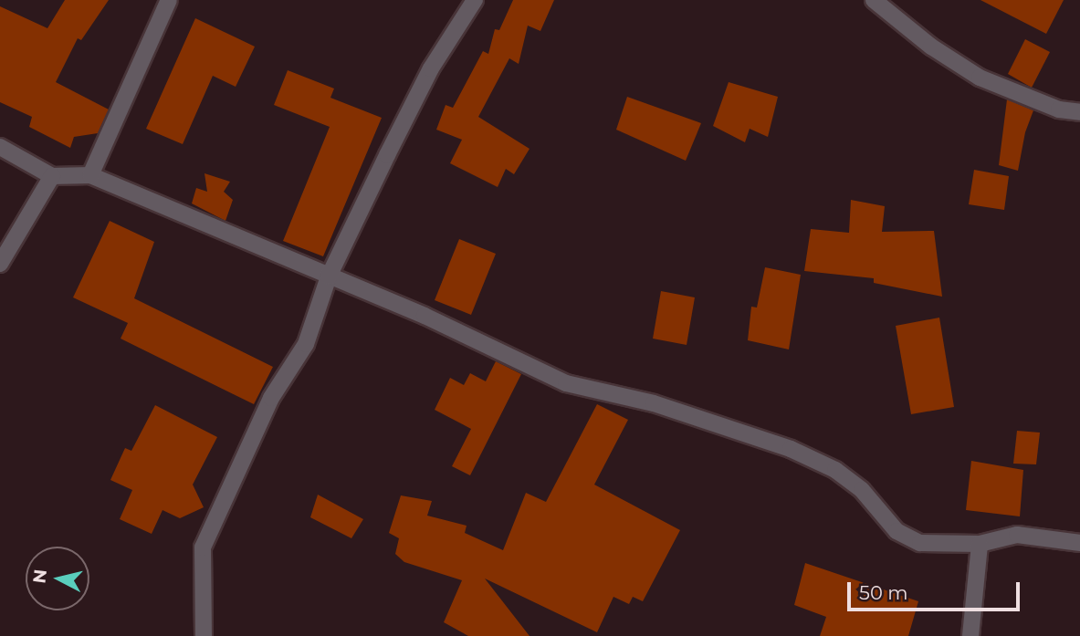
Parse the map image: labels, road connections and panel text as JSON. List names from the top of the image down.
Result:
{
  "scale_bar": "50 m",
  "north": "left"
}
